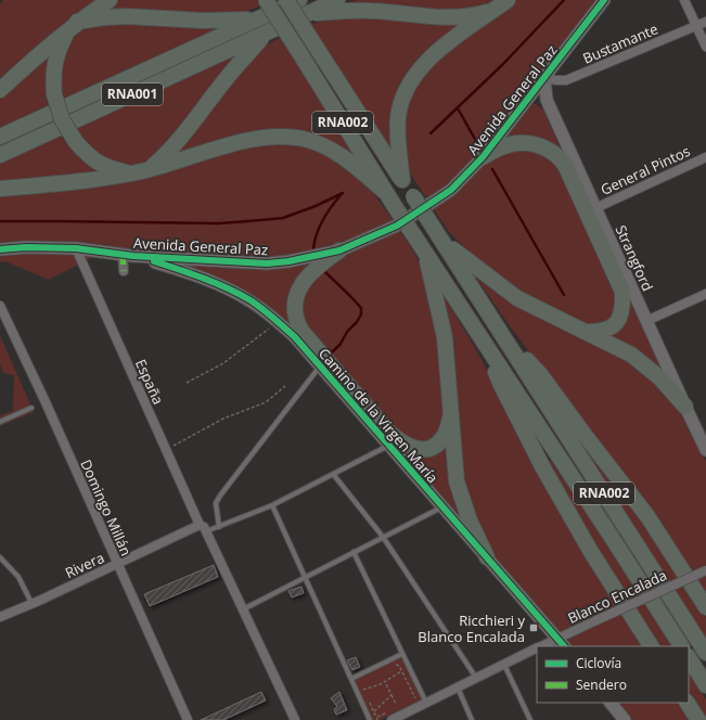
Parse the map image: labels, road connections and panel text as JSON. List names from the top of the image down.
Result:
{
  "streets": {
    "highway": ["RNA001", "RNA002"],
    "street": [
      "Bustamante",
      "Avenida General Paz",
      "General Pintos",
      "Strangford",
      "España",
      "Camino de la Virgen María",
      "Domingo Millán",
      "Rivera",
      "Blanco Encalada"
    ]
  },
  "crossings": [
    ["Bustamante", "Avenida General Paz"],
    ["Bustamante", "Strangford"],
    ["Avenida General Paz", "Strangford"],
    ["Avenida General Paz", "España"],
    ["Avenida General Paz", "Camino de la Virgen María"],
    ["General Pintos", "Strangford"],
    ["España", "Rivera"],
    ["Camino de la Virgen María", "Blanco Encalada"],
    ["Domingo Millán", "Rivera"]
  ],
  "places": {
    "transit": ["Ricchieri y Blanco Encalada"]
  },
  "legend": ["Ciclovía", "Sendero"]
}
